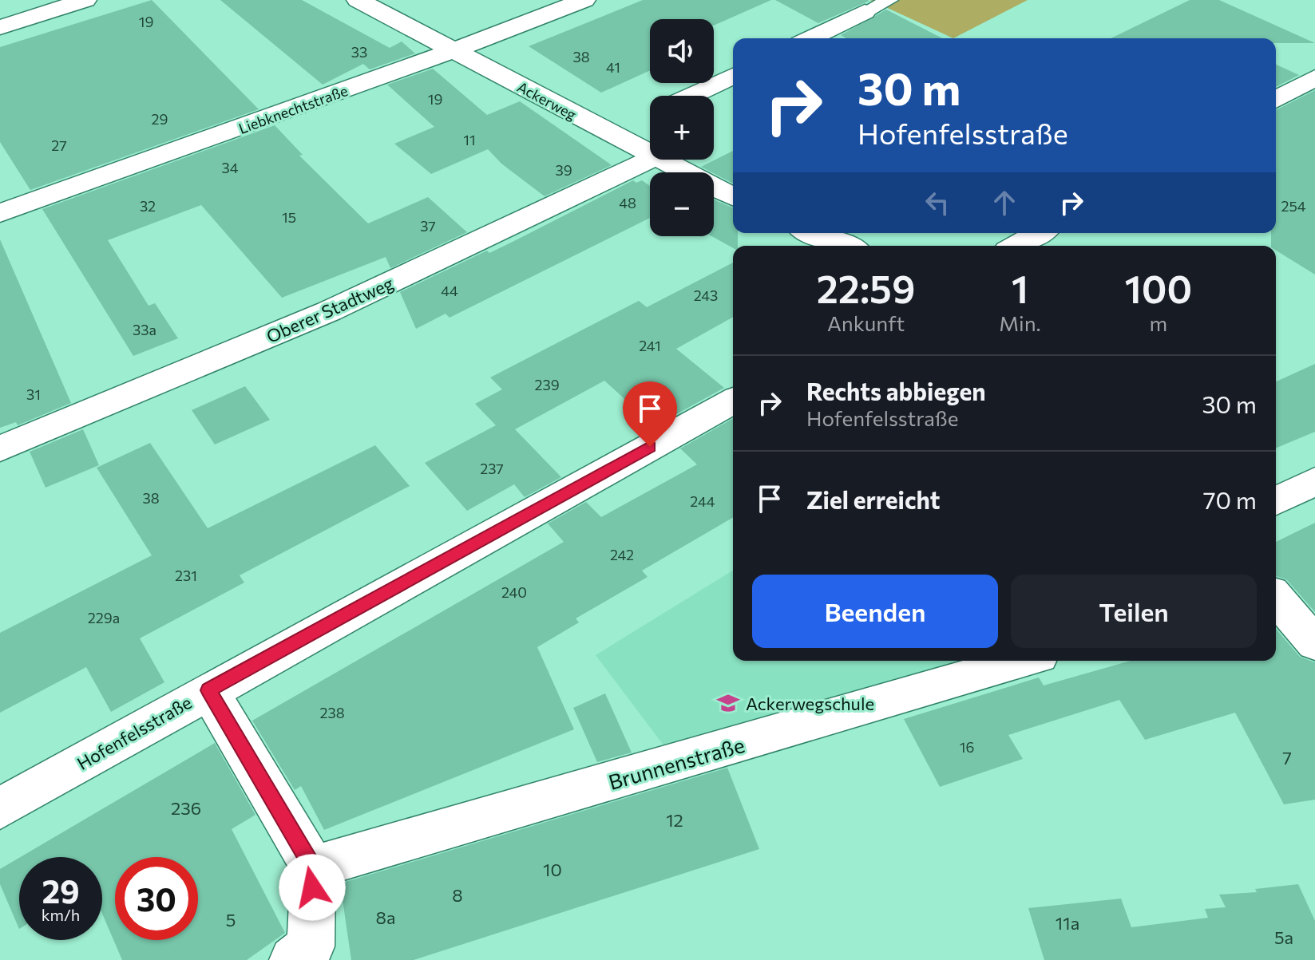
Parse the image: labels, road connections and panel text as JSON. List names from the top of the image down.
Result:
{
  "streets": {
    "street": [
      "Ackerweg",
      "Liebknechtstraße",
      "Oberer Stadtweg",
      "Hofenfelsstraße",
      "Brunnenstraße"
    ]
  },
  "crossings": [
    ["Ackerweg", "Liebknechtstraße"]
  ],
  "places": {
    "school or university": ["Ackerwegschule"]
  },
  "house_numbers": [
    "19",
    "33",
    "38",
    "41",
    "19",
    "29",
    "11",
    "27",
    "34",
    "39",
    "48",
    "32",
    "254",
    "15",
    "37",
    "44",
    "243",
    "33a",
    "241",
    "239",
    "31",
    "237",
    "38",
    "244",
    "242",
    "231",
    "240",
    "229a",
    "238",
    "16",
    "7",
    "236",
    "12",
    "10",
    "8",
    "8a",
    "5",
    "11a",
    "5a"
  ],
  "page": {
    "map_buttons": ["+", "−"],
    "turn": ["30 m", "Hofenfelsstraße"],
    "eta": [
      "22:59",
      "Ankunft",
      "1",
      "Min.",
      "100",
      "m"
    ],
    "list": [
      {
        "name": "Rechts abbiegen",
        "note": "Hofenfelsstraße",
        "value": "30 m"
      },
      {
        "name": "Ziel erreicht",
        "value": "70 m"
      }
    ],
    "buttons": ["Beenden", "Teilen"],
    "speed": "29 km/h",
    "limit": "30"
  }
}
